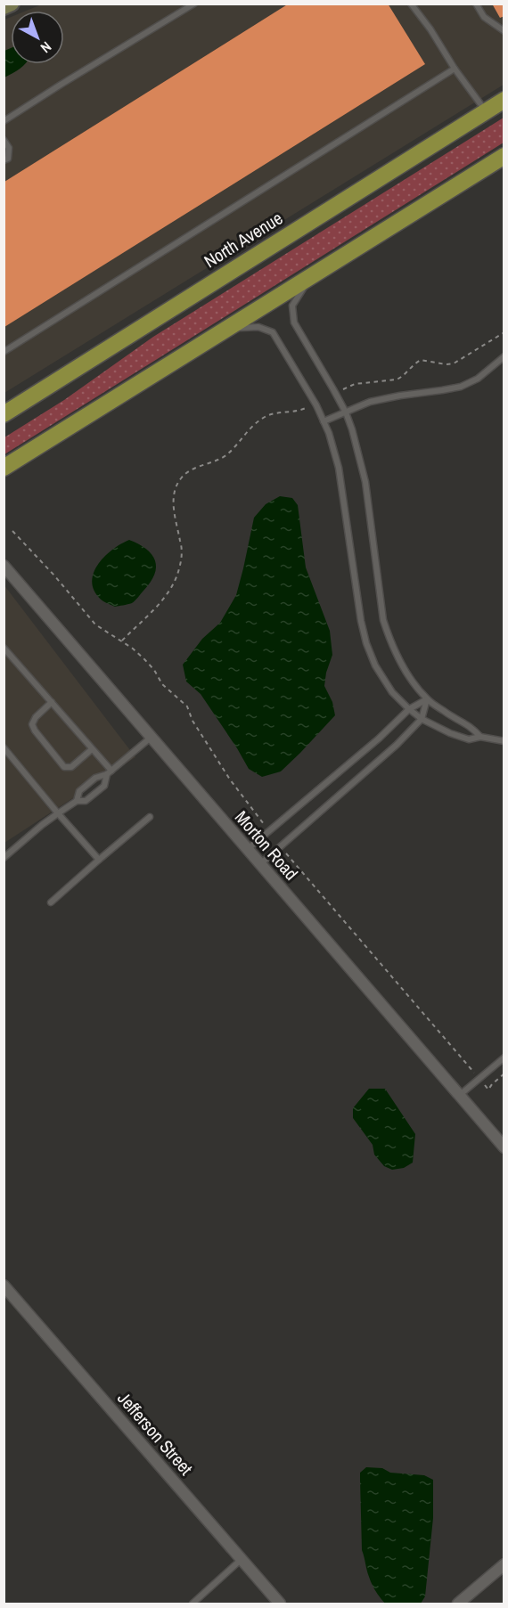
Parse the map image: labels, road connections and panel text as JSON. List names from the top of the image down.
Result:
{
  "streets": {
    "main road": ["North Avenue"],
    "street": ["Morton Road", "Jefferson Street"]
  },
  "north": "bottom right"
}
